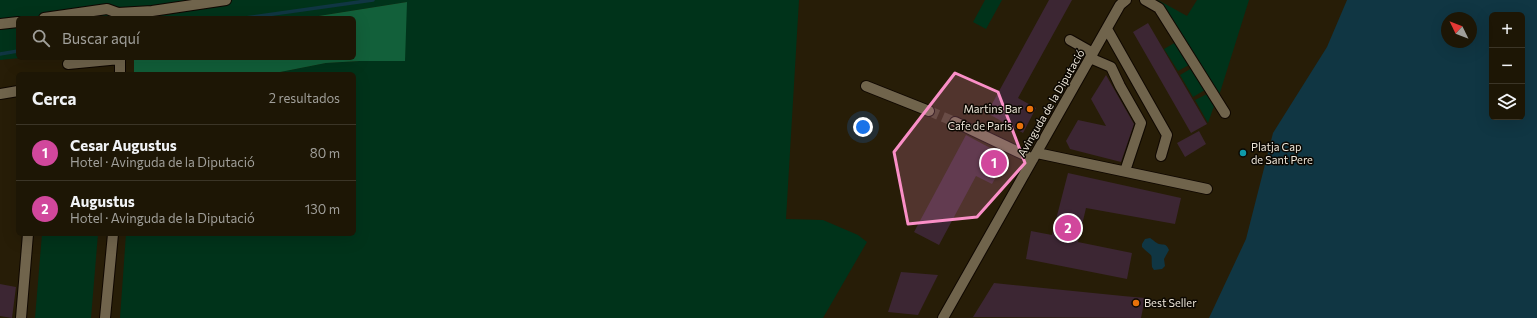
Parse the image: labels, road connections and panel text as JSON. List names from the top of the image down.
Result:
{
  "streets": {
    "street": ["Avinguda de la Diputació"]
  },
  "places": [
    "Martins Bar",
    "Cafe de Paris",
    "Platja Cap de Sant Pere",
    "Best Seller"
  ],
  "north": "top left",
  "page": {
    "map_buttons": ["+", "−"],
    "search": "Buscar aquí",
    "heading": ["Cerca", "2 resultados"],
    "list": [
      {
        "mark": "1",
        "name": "Cesar Augustus",
        "note": "Hotel · Avinguda de la Diputació",
        "value": "80 m"
      },
      {
        "mark": "2",
        "name": "Augustus",
        "note": "Hotel · Avinguda de la Diputació",
        "value": "130 m"
      }
    ],
    "pins": ["1", "2"]
  }
}
